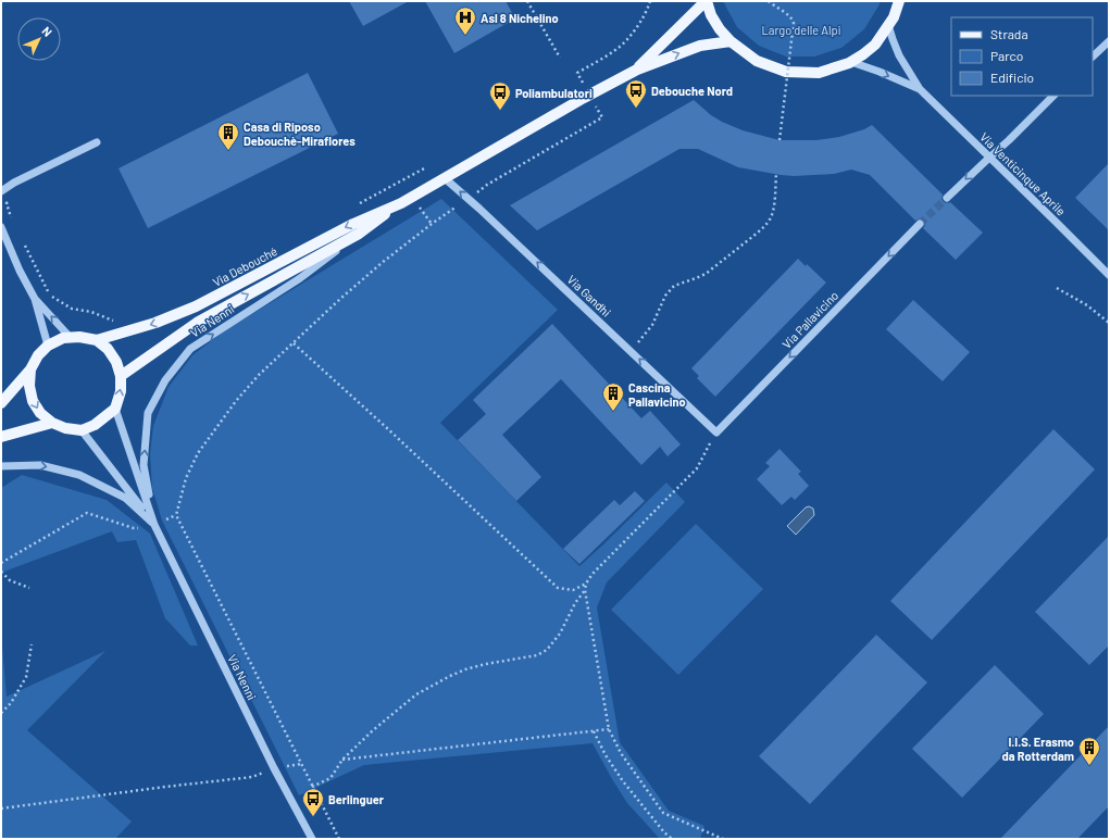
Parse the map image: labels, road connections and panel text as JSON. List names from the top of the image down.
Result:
{
  "streets": {
    "main road": ["Via Debouché"],
    "street": [
      "Via Venticinque Aprile",
      "Via Gandhi",
      "Via Pallavicino",
      "Via Nenni"
    ]
  },
  "crossings": [
    ["Via Debouché", "Via Gandhi"],
    ["Via Debouché", "Via Nenni"],
    ["Via Gandhi", "Via Pallavicino"]
  ],
  "one_way": ["Via Gandhi", "Via Pallavicino"],
  "parks": ["Largo delle Alpi"],
  "places": {
    "hospital": ["Asl 8 Nichelino"],
    "bus stop": ["Debouche Nord", "Poliambulatori", "Berlinguer"],
    "building": ["Casa di Riposo Debouchè-Miraflores", "Cascina Pallavicino", "I.I.S. Erasmo da Rotterdam"]
  },
  "legend": ["Strada", "Parco", "Edificio"],
  "north": "top right"
}
